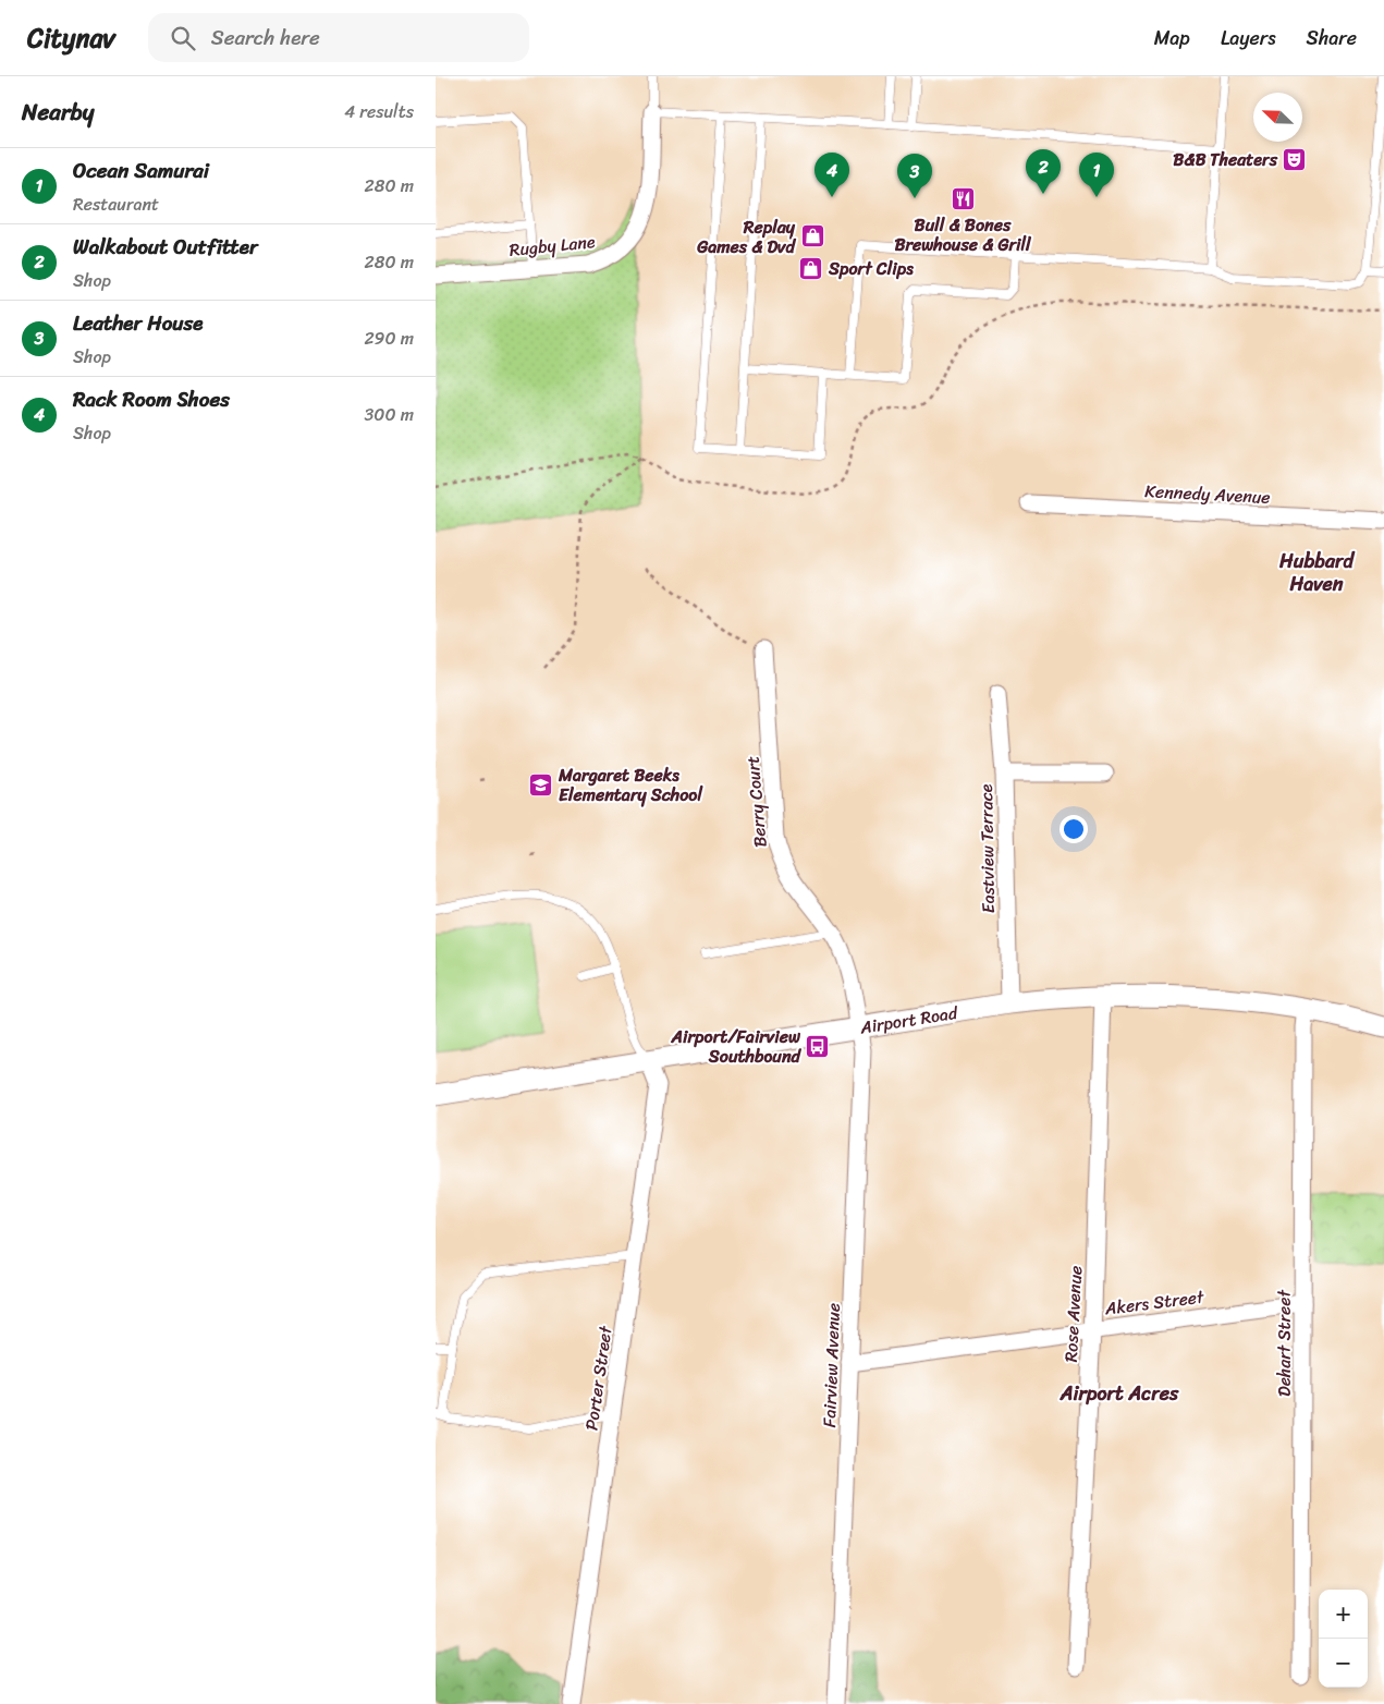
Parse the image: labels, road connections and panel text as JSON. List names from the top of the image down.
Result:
{
  "streets": {
    "street": [
      "Rugby Lane",
      "Kennedy Avenue",
      "Berry Court",
      "Eastview Terrace",
      "Airport Road",
      "Akers Street",
      "Rose Avenue",
      "Dehart Street",
      "Fairview Avenue",
      "Porter Street"
    ]
  },
  "crossings": [
    ["Berry Court", "Airport Road"],
    ["Berry Court", "Fairview Avenue"],
    ["Eastview Terrace", "Airport Road"],
    ["Airport Road", "Rose Avenue"],
    ["Airport Road", "Dehart Street"],
    ["Airport Road", "Fairview Avenue"],
    ["Airport Road", "Porter Street"],
    ["Akers Street", "Rose Avenue"],
    ["Akers Street", "Dehart Street"],
    ["Akers Street", "Fairview Avenue"]
  ],
  "districts": ["Hubbard Haven", "Airport Acres"],
  "places": {
    "theatre": ["B&B Theaters"],
    "restaurant": ["Bull & Bones Brewhouse & Grill"],
    "shop": ["Replay Games & Dvd", "Sport Clips"],
    "school or university": ["Margaret Beeks Elementary School"],
    "bus stop": ["Airport/Fairview Southbound"]
  },
  "north": "top left",
  "page": {
    "header": "Citynav",
    "search": "Search here",
    "nav": ["Map", "Layers", "Share"],
    "heading": ["Nearby", "4 results"],
    "list": [
      {
        "mark": "1",
        "name": "Ocean Samurai",
        "note": "Restaurant",
        "value": "280 m"
      },
      {
        "mark": "2",
        "name": "Walkabout Outfitter",
        "note": "Shop",
        "value": "280 m"
      },
      {
        "mark": "3",
        "name": "Leather House",
        "note": "Shop",
        "value": "290 m"
      },
      {
        "mark": "4",
        "name": "Rack Room Shoes",
        "note": "Shop",
        "value": "300 m"
      }
    ],
    "pins": [
      "2",
      "1",
      "4",
      "3"
    ],
    "map_buttons": ["+", "−"]
  }
}
